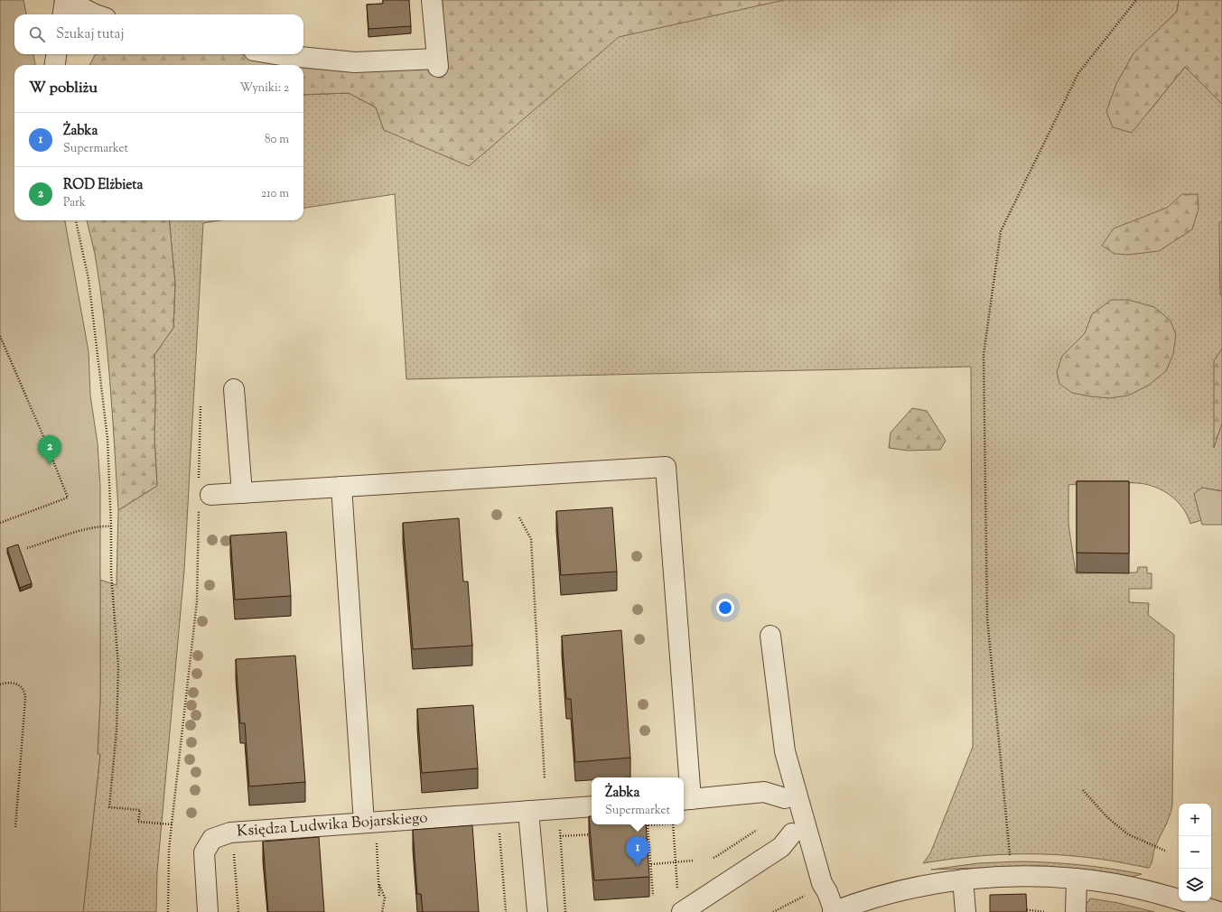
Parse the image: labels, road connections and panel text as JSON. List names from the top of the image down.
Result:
{
  "streets": {
    "street": ["Księdza Ludwika Bojarskiego"]
  },
  "page": {
    "search": "Szukaj tutaj",
    "heading": ["W pobliżu", "Wyniki: 2"],
    "list": [
      {
        "mark": "1",
        "name": "Żabka",
        "note": "Supermarket",
        "value": "80 m"
      },
      {
        "mark": "2",
        "name": "ROD Elżbieta",
        "note": "Park",
        "value": "210 m"
      }
    ],
    "pins": ["2", "1"],
    "popup": ["Żabka", "Supermarket"],
    "map_buttons": ["+", "−"]
  }
}
